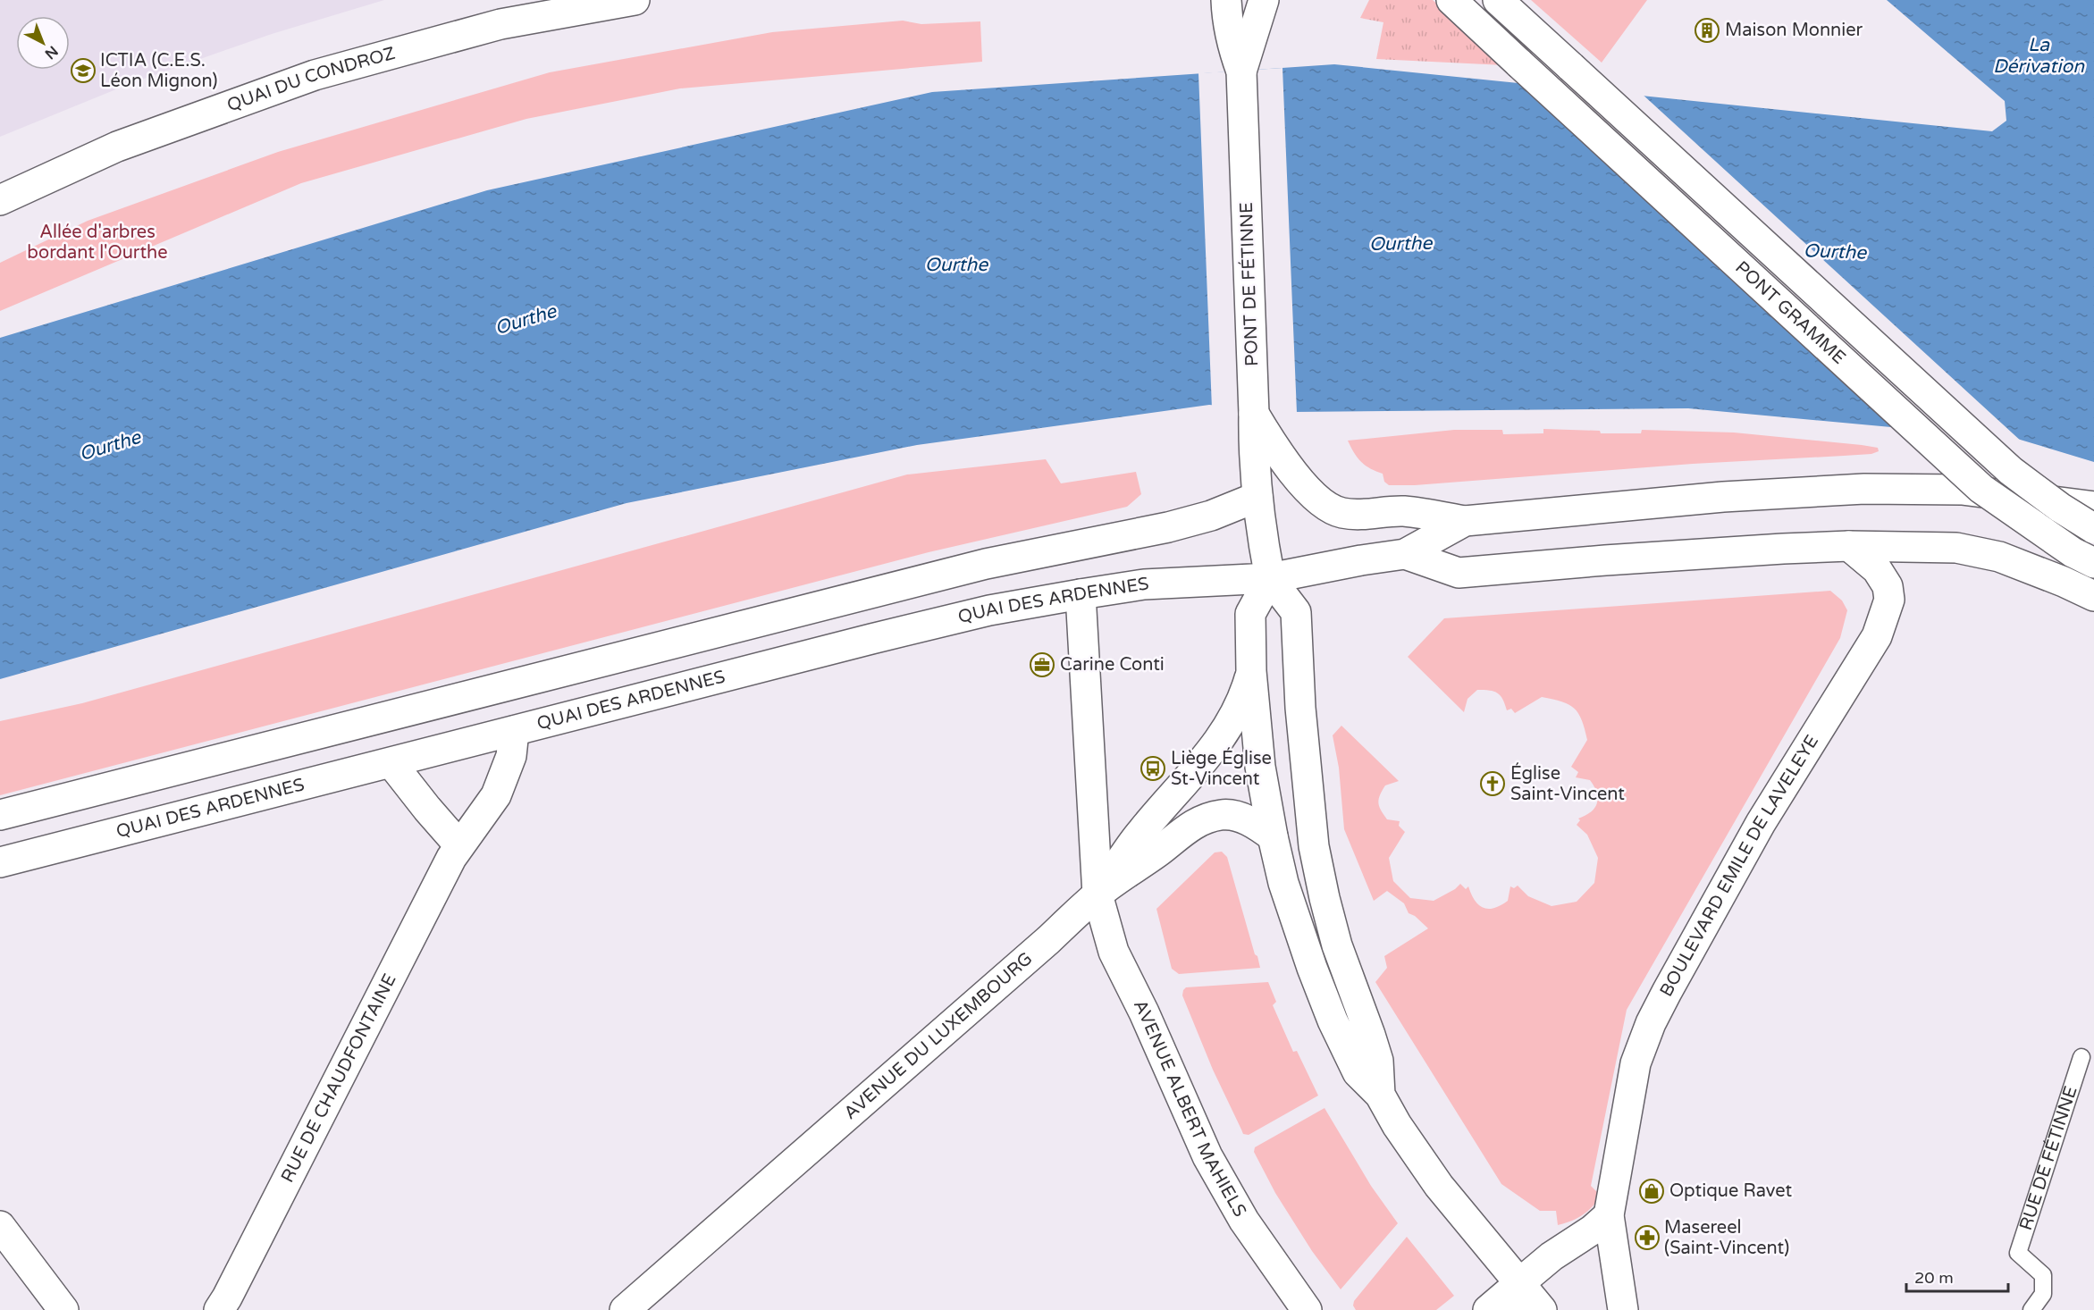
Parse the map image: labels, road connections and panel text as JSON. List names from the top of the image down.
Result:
{
  "streets": {
    "street": [
      "QUAI DU CONDROZ",
      "PONT DE FÉTINNE",
      "PONT GRAMME",
      "QUAI DES ARDENNES",
      "BOULEVARD EMILE DE LAVELEYE",
      "AVENUE DU LUXEMBOURG",
      "RUE DE CHAUDFONTAINE",
      "AVENUE ALBERT MAHIELS"
    ],
    "lane": ["RUE DE FÉTINNE"]
  },
  "crossings": [
    ["QUAI DES ARDENNES", "RUE DE CHAUDFONTAINE"],
    ["QUAI DES ARDENNES", "AVENUE ALBERT MAHIELS"],
    ["AVENUE DU LUXEMBOURG", "AVENUE ALBERT MAHIELS"]
  ],
  "water": ["La Dérivation", "Ourthe"],
  "parks": ["Allée d'arbres bordant l'Ourthe"],
  "places": {
    "building": ["Maison Monnier"],
    "school or university": ["ICTIA (C.E.S. Léon Mignon)"],
    "office": ["Carine Conti"],
    "bus stop": ["Liège Église St-Vincent"],
    "church": ["Église Saint-Vincent"],
    "shop": ["Optique Ravet"],
    "pharmacy": ["Masereel (Saint-Vincent)"]
  },
  "scale_bar": "20 m",
  "north": "bottom right"
}
